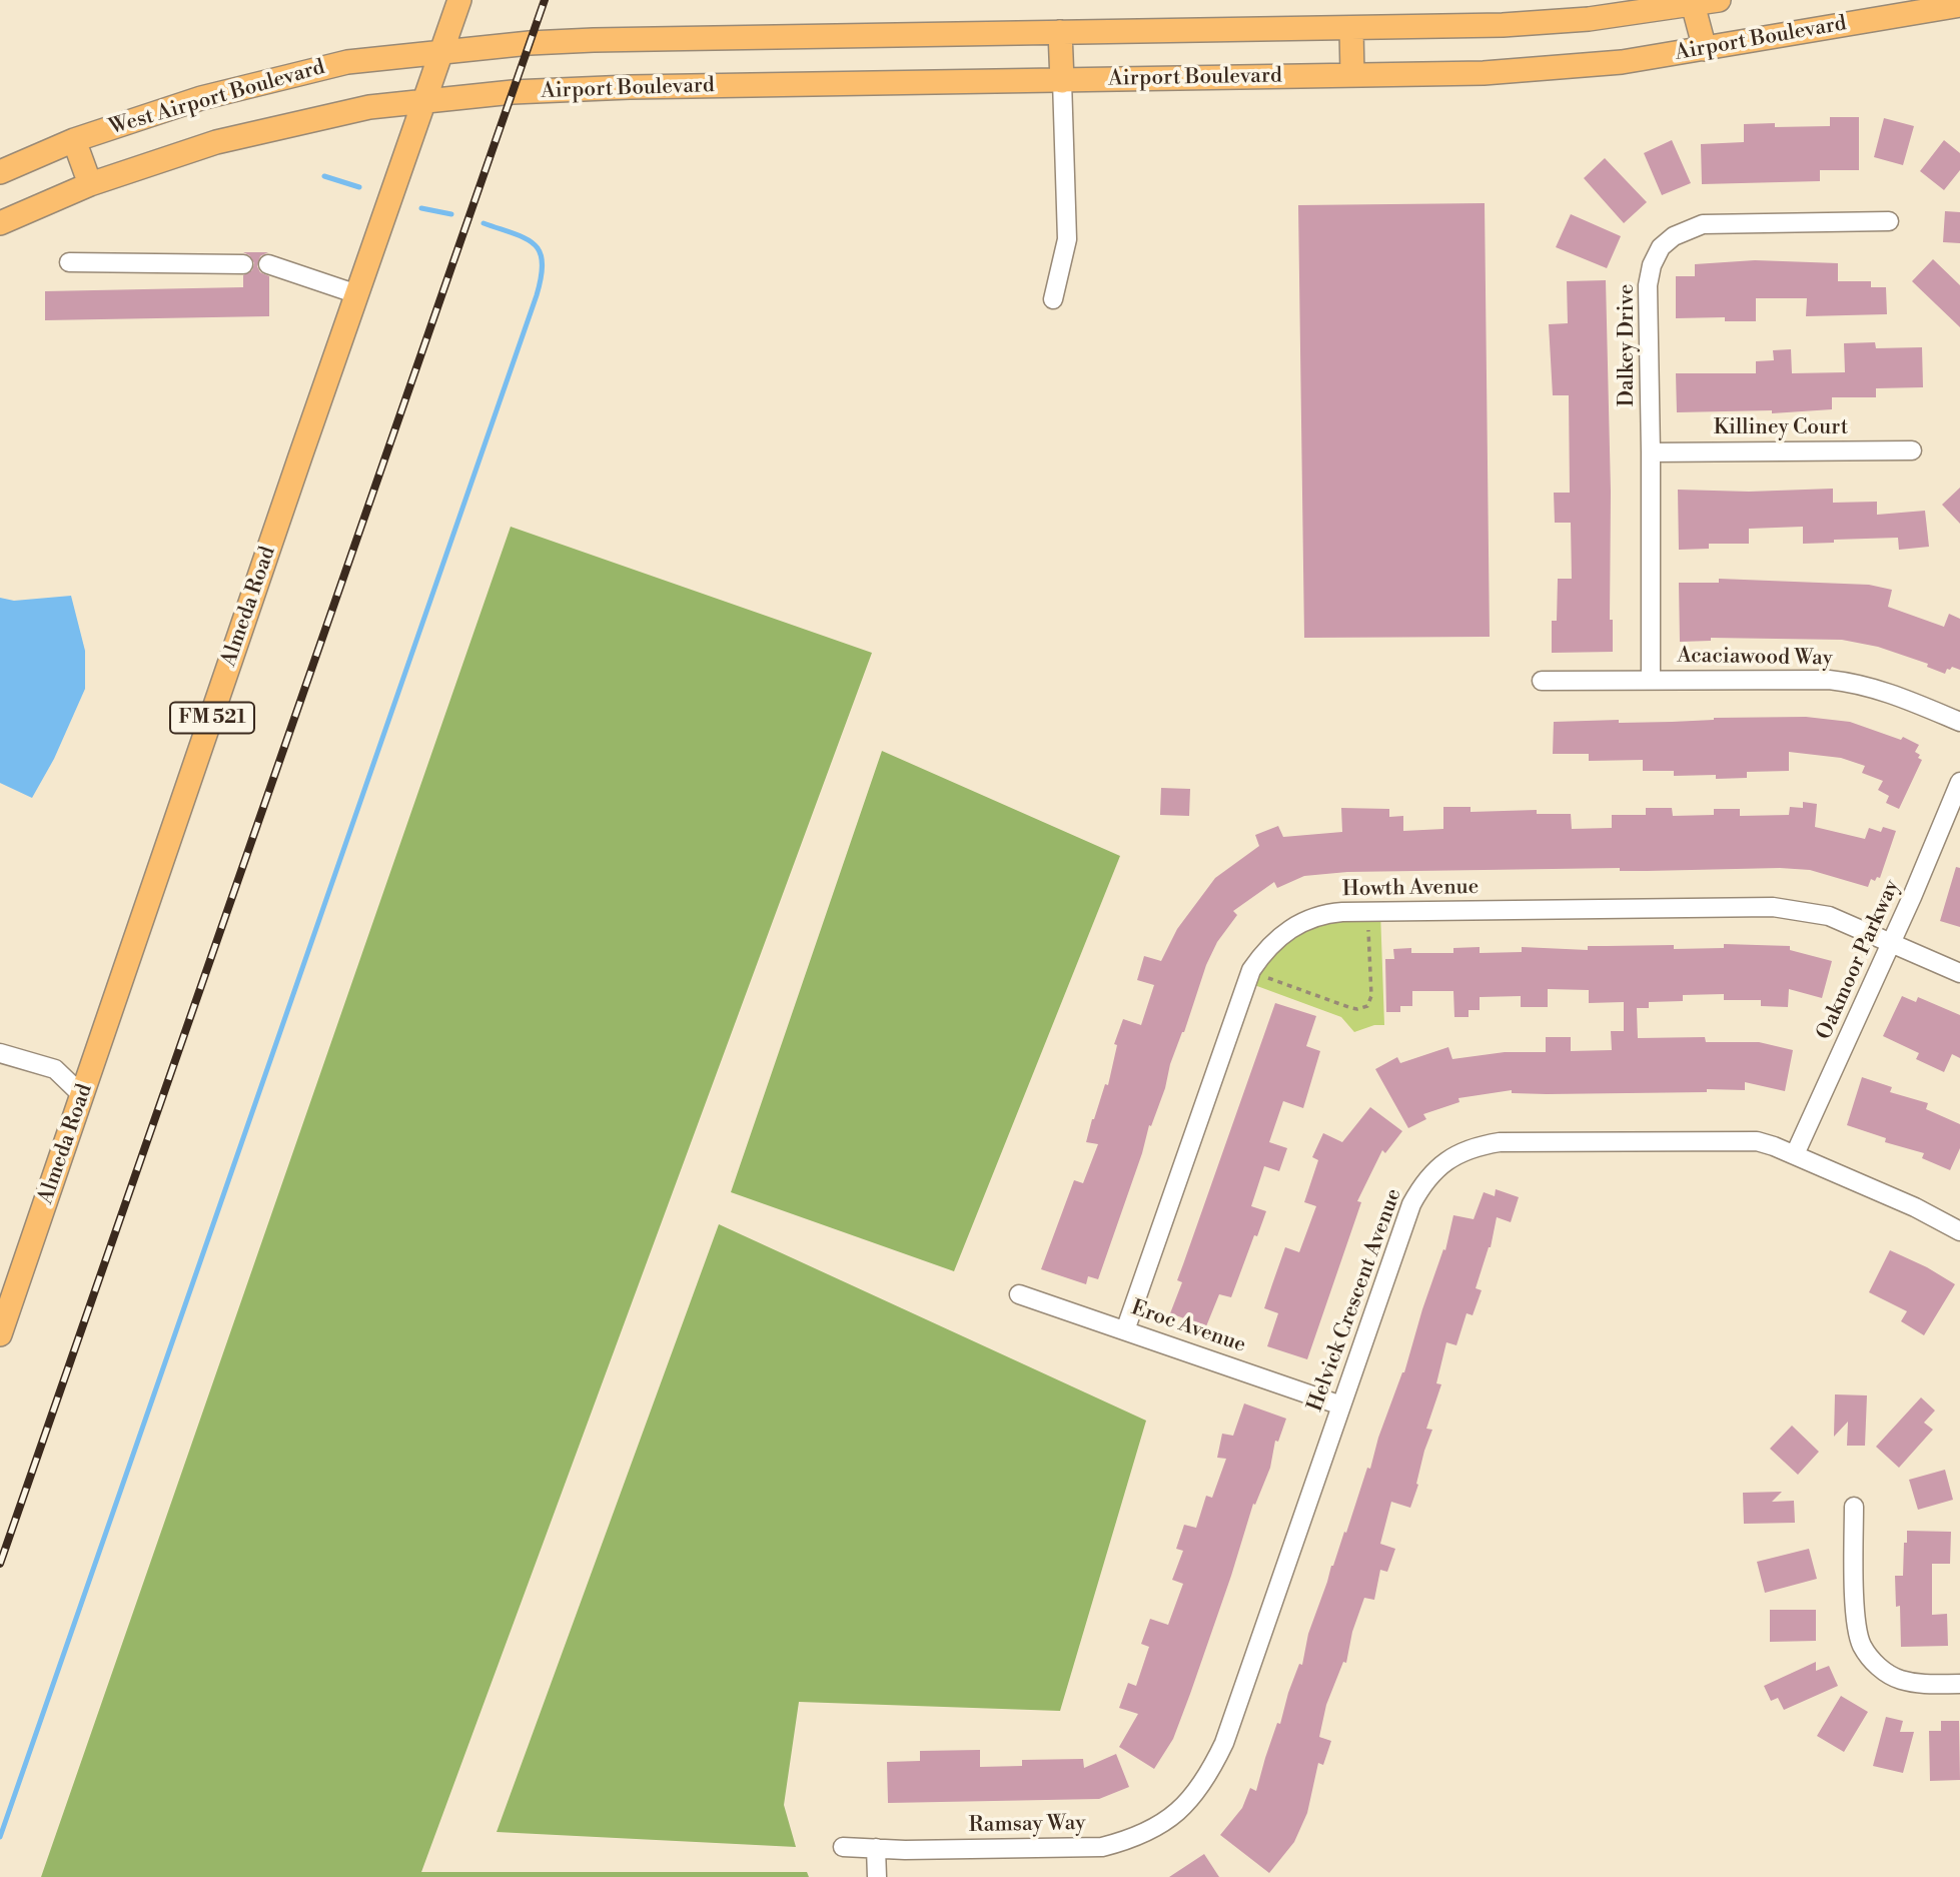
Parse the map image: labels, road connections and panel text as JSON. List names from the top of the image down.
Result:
{
  "streets": {
    "main road": [
      "Airport Boulevard",
      "West Airport Boulevard",
      "Almeda Road",
      "FM 521"
    ],
    "street": [
      "Dalkey Drive",
      "Killiney Court",
      "Acaciawood Way",
      "Howth Avenue",
      "Oakmoor Parkway",
      "Helvick Crescent Avenue",
      "Eroc Avenue",
      "Ramsay Way"
    ]
  },
  "crossings": [
    ["Airport Boulevard", "West Airport Boulevard"],
    ["Airport Boulevard", "Almeda Road"],
    ["West Airport Boulevard", "Almeda Road"],
    ["Dalkey Drive", "Killiney Court"],
    ["Dalkey Drive", "Acaciawood Way"],
    ["Howth Avenue", "Oakmoor Parkway"],
    ["Howth Avenue", "Eroc Avenue"],
    ["Oakmoor Parkway", "Helvick Crescent Avenue"],
    ["Helvick Crescent Avenue", "Eroc Avenue"],
    ["Helvick Crescent Avenue", "Ramsay Way"]
  ]
}
